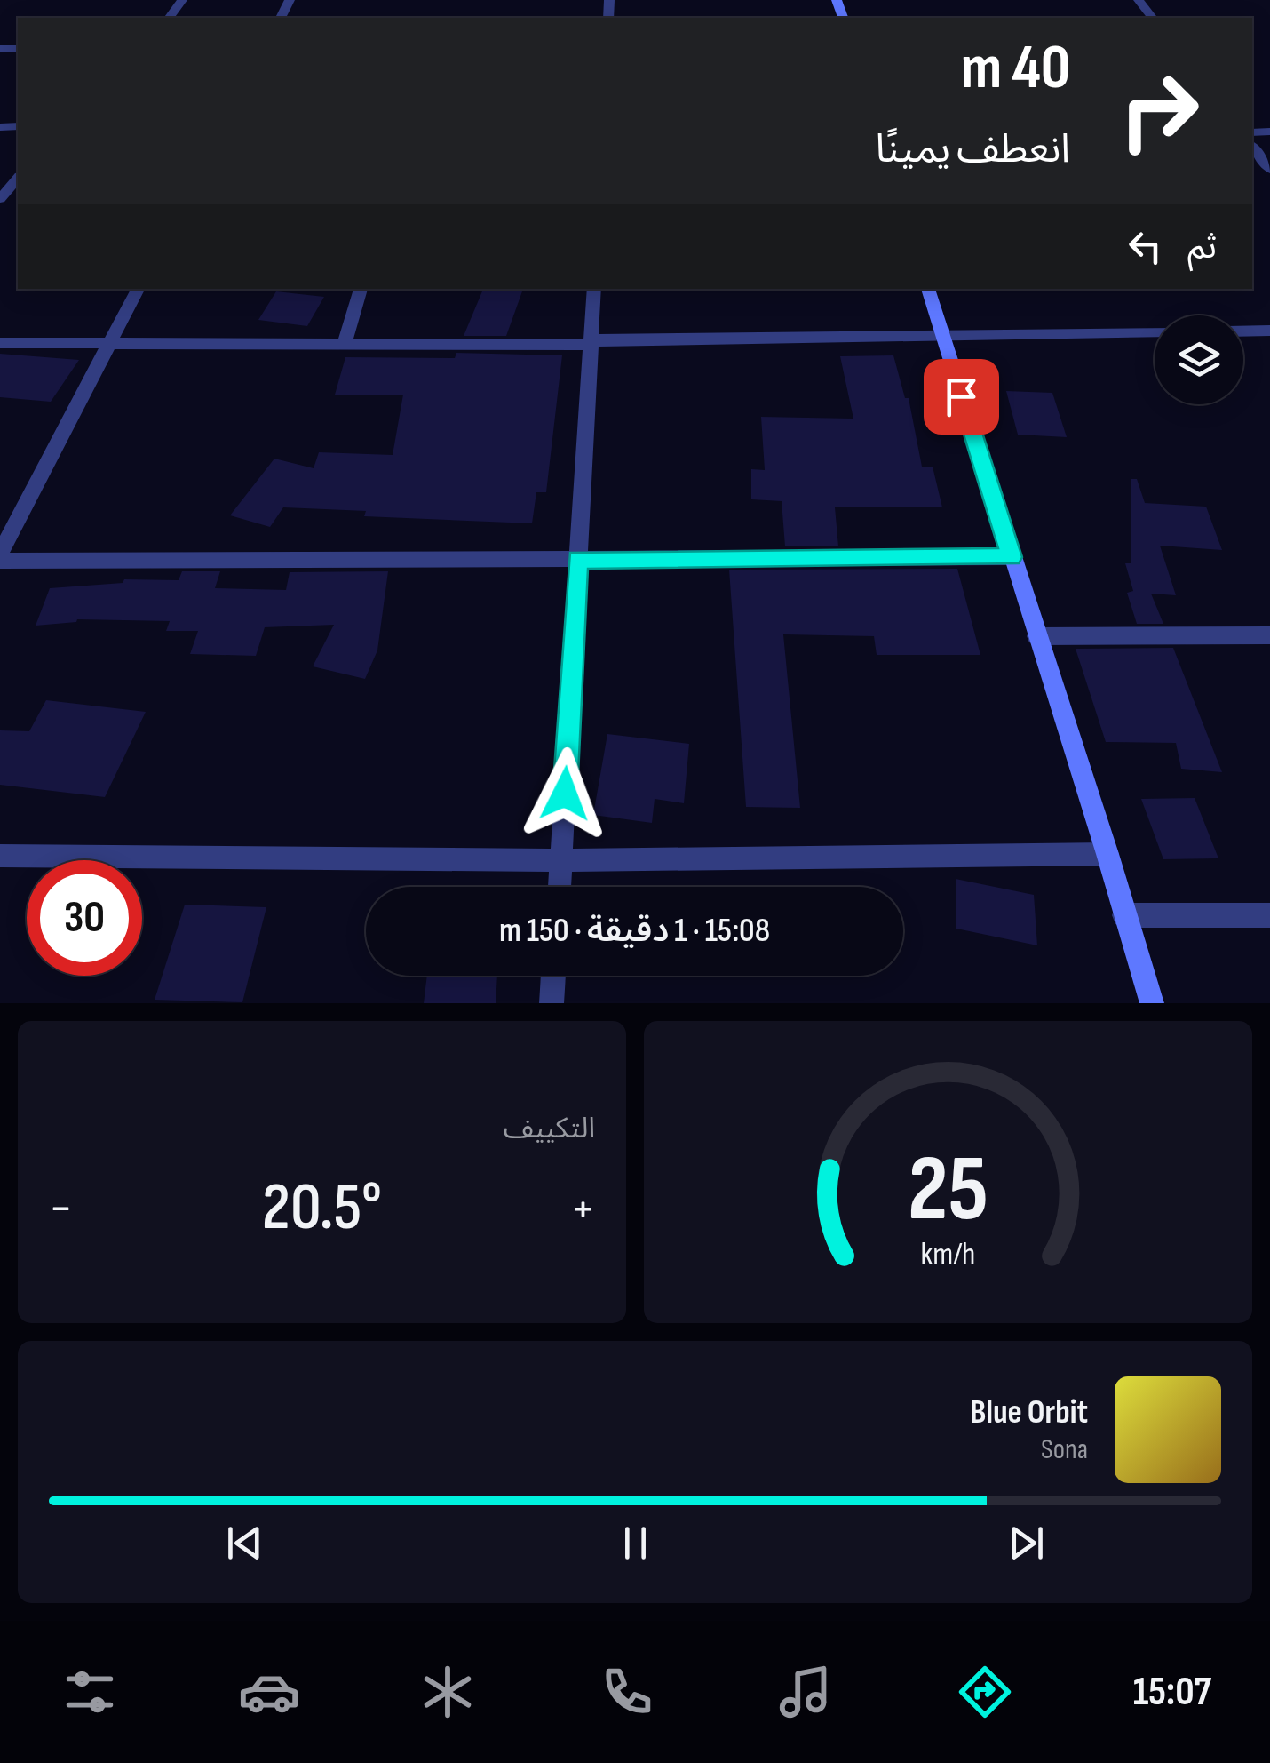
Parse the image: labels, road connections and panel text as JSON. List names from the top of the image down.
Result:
{
  "page": {
    "turn": ["40 m", "انعطف يمينًا"],
    "then": "ثم",
    "limit": "30",
    "trip": "15:08 · 1 دقيقة · 150 m",
    "tile": "التكييف",
    "heat": ["−", "20.5°", "+"],
    "song": ["Blue Orbit", "Sona"],
    "tabs": "15:07",
    "gauge": ["25", "km/h"]
  }
}
